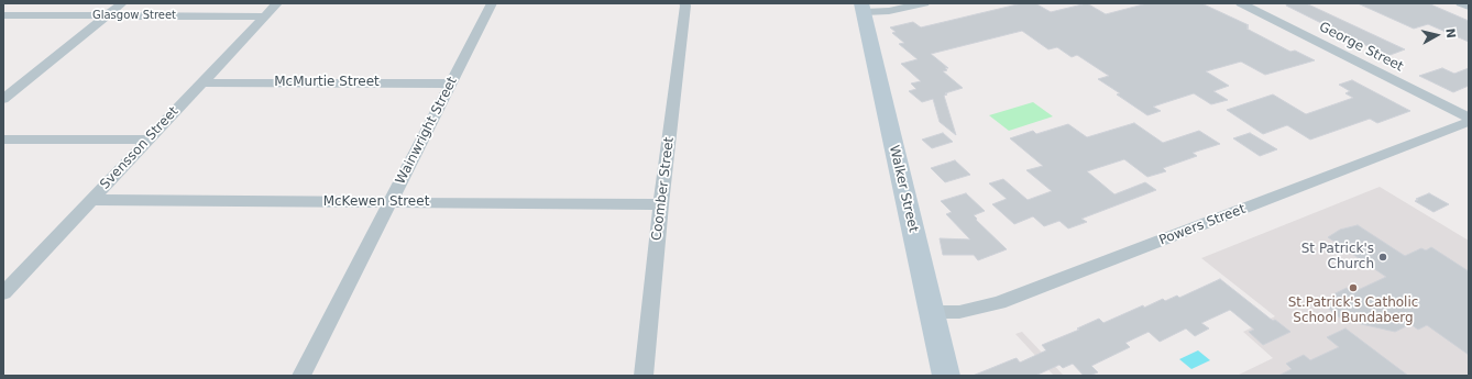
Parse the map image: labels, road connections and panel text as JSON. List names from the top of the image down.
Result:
{
  "streets": {
    "main road": ["Walker Street"],
    "street": [
      "Glasgow Street",
      "George Street",
      "McMurtie Street",
      "Wainwright Street",
      "Svensson Street",
      "Coomber Street",
      "McKewen Street",
      "Powers Street"
    ]
  },
  "crossings": [
    ["Glasgow Street", "Svensson Street"],
    ["McMurtie Street", "Wainwright Street"],
    ["McMurtie Street", "Svensson Street"],
    ["Wainwright Street", "McKewen Street"],
    ["Svensson Street", "McKewen Street"],
    ["Coomber Street", "McKewen Street"],
    ["Walker Street", "Powers Street"]
  ],
  "places": ["St Patrick's Church", "St.Patrick's Catholic School Bundaberg"],
  "north": "right"
}
